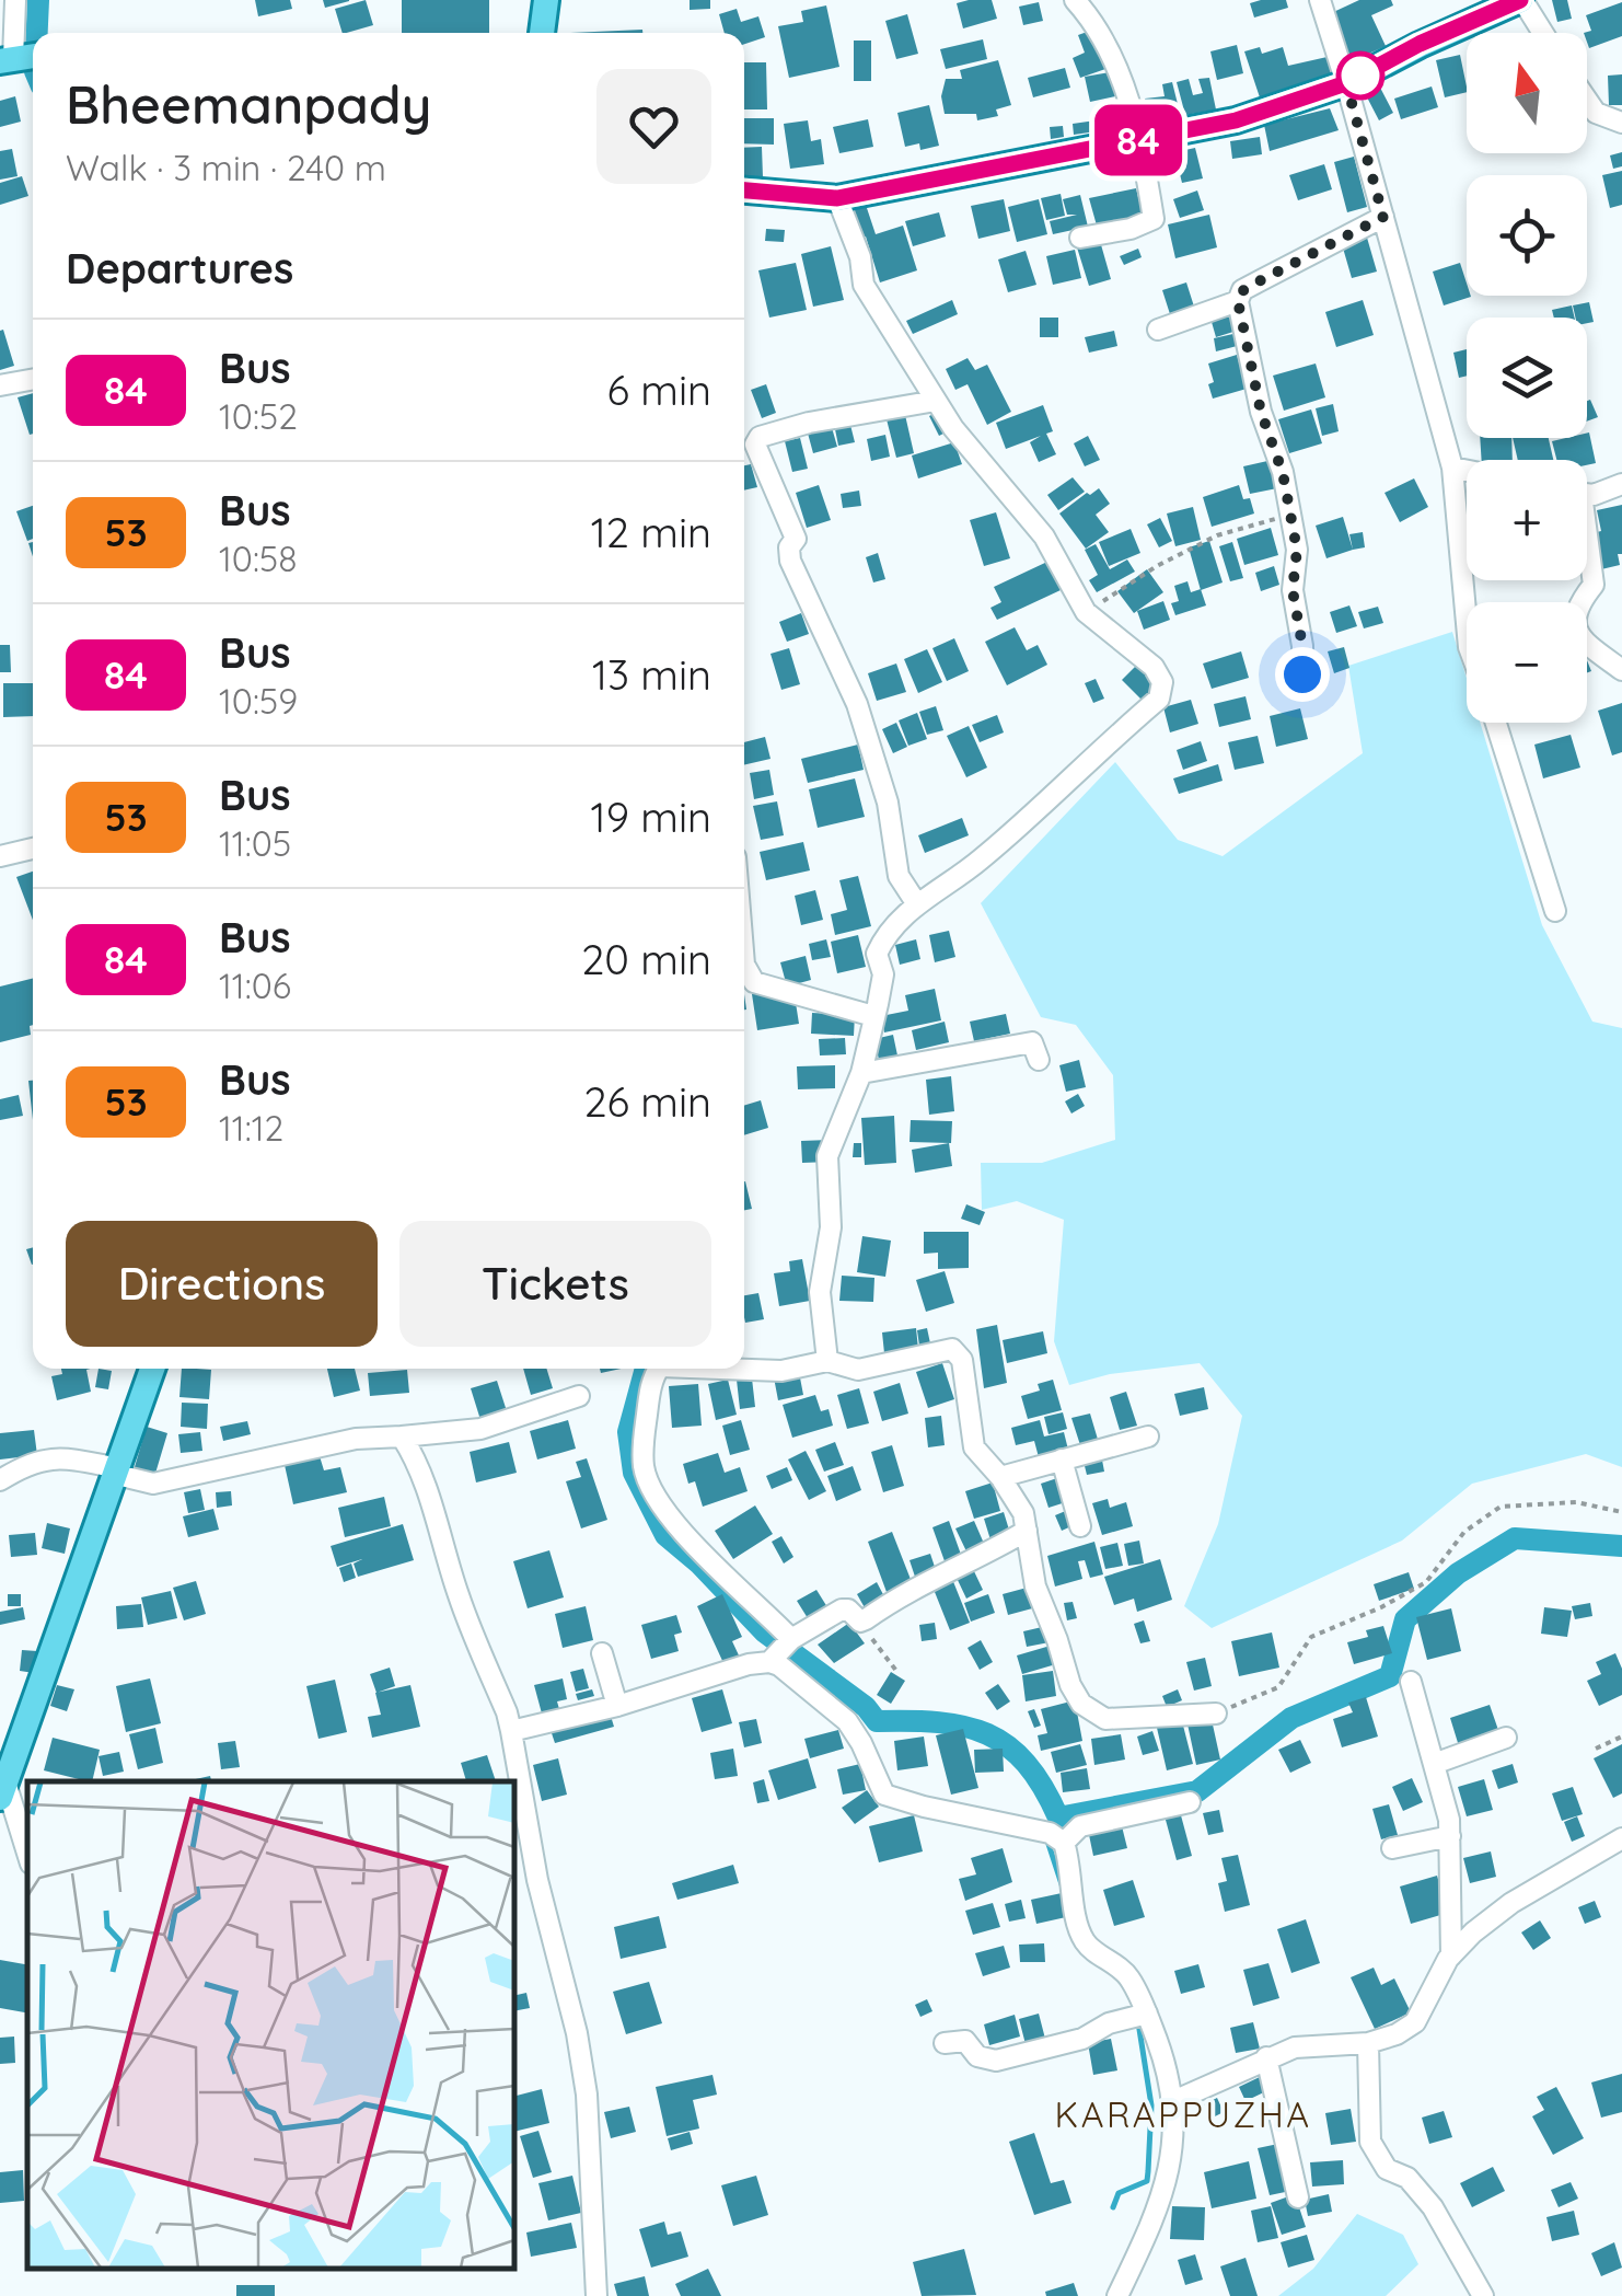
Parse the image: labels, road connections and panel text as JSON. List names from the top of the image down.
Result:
{
  "districts": ["KARAPPUZHA"],
  "lines": ["bus line 84"],
  "north": "top",
  "page": {
    "on_map": "84",
    "map_buttons": ["+", "−"],
    "heading": [
      ["Bheemanpady", "Walk · 3 min · 240 m"],
      "Departures"
    ],
    "list": [
      {
        "mark": "84",
        "name": "Bus",
        "note": "10:52",
        "value": "6 min"
      },
      {
        "mark": "53",
        "name": "Bus",
        "note": "10:58",
        "value": "12 min"
      },
      {
        "mark": "84",
        "name": "Bus",
        "note": "10:59",
        "value": "13 min"
      },
      {
        "mark": "53",
        "name": "Bus",
        "note": "11:05",
        "value": "19 min"
      },
      {
        "mark": "84",
        "name": "Bus",
        "note": "11:06",
        "value": "20 min"
      },
      {
        "mark": "53",
        "name": "Bus",
        "note": "11:12",
        "value": "26 min"
      }
    ],
    "buttons": ["Directions", "Tickets"]
  }
}
